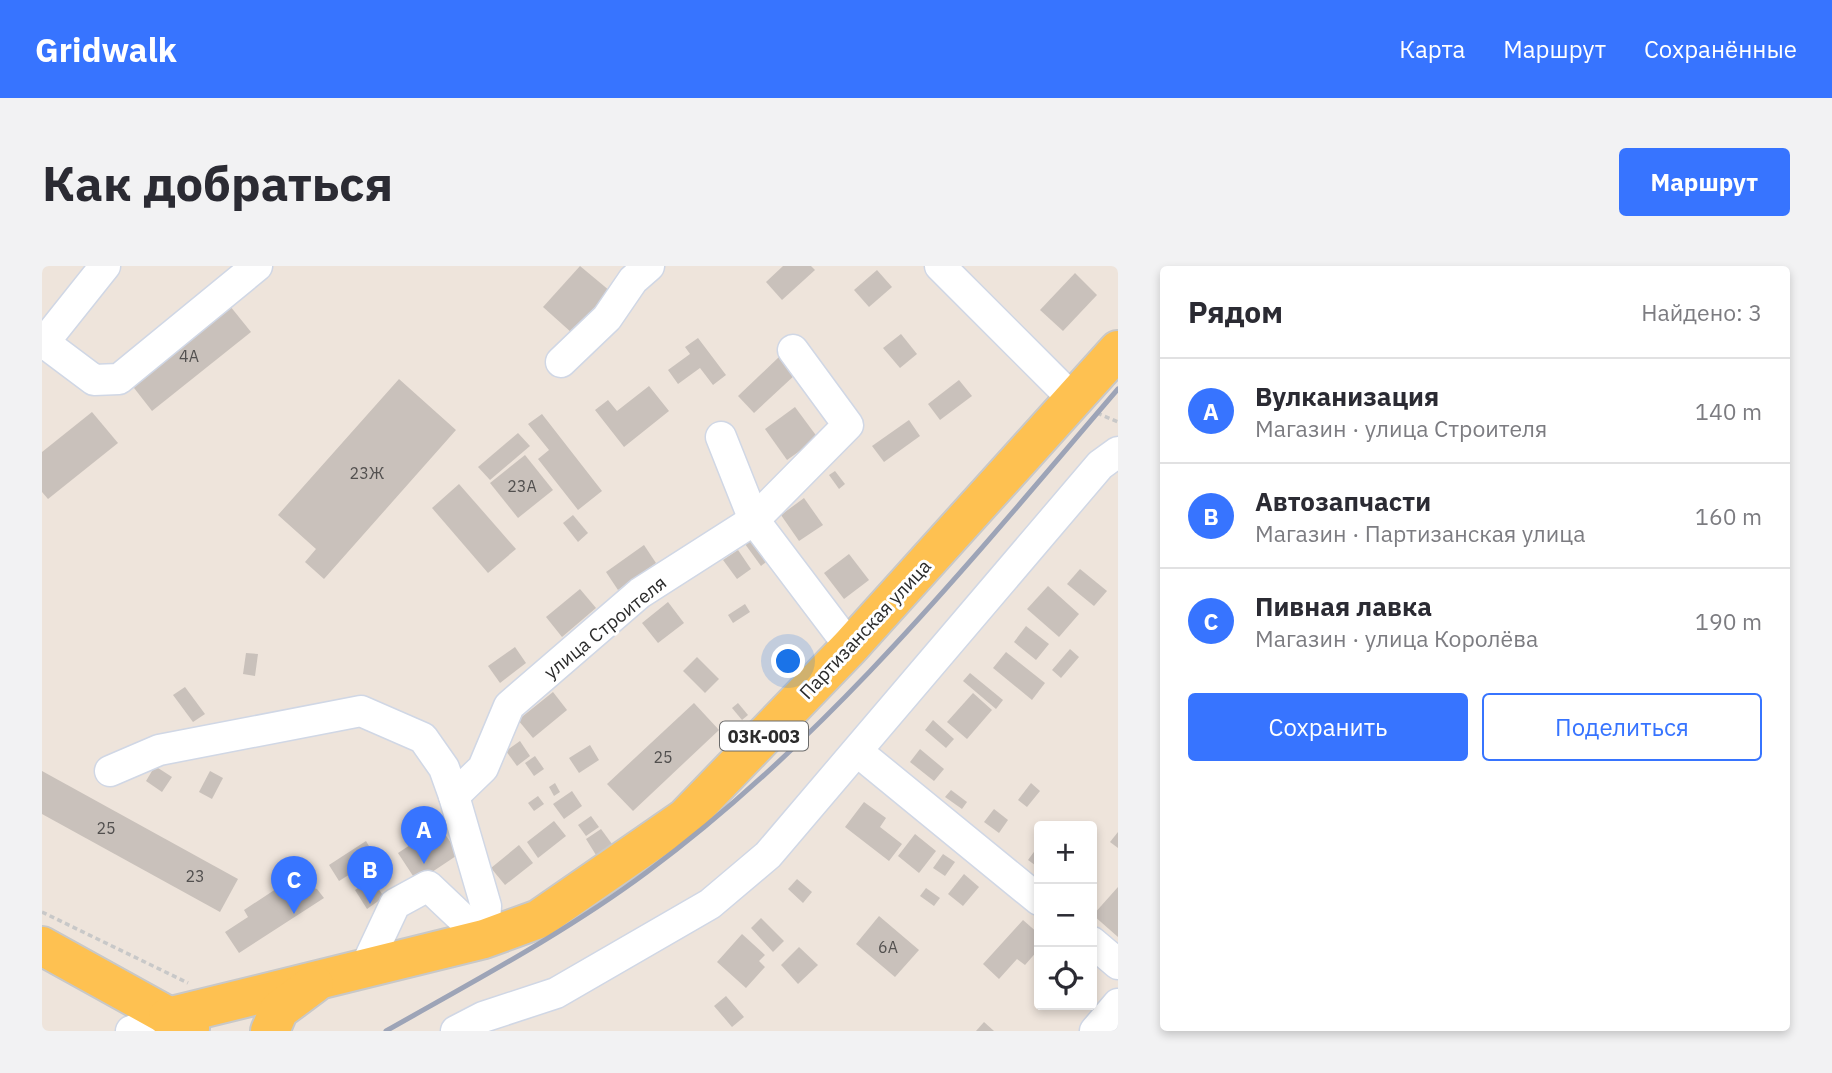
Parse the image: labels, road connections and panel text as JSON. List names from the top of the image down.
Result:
{
  "streets": {
    "main road": ["Партизанская улица", "03К-003"],
    "street": ["улица Строителя"]
  },
  "crossings": [
    ["Партизанская улица", "03К-003"]
  ],
  "house_numbers": [
    "4А",
    "23Ж",
    "23А",
    "25",
    "25",
    "23",
    "6А"
  ],
  "page": {
    "header": "Gridwalk",
    "nav": ["Карта", "Маршрут", "Сохранённые"],
    "buttons": [
      "Маршрут",
      ["Сохранить", "Поделиться"]
    ],
    "title": "Как добраться",
    "heading": ["Рядом", "Найдено: 3"],
    "list": [
      {
        "mark": "A",
        "name": "Вулканизация",
        "note": "Магазин · улица Строителя",
        "value": "140 m"
      },
      {
        "mark": "B",
        "name": "Автозапчасти",
        "note": "Магазин · Партизанская улица",
        "value": "160 m"
      },
      {
        "mark": "C",
        "name": "Пивная лавка",
        "note": "Магазин · улица Королёва",
        "value": "190 m"
      }
    ],
    "pins": ["A", "B", "C"],
    "map_buttons": ["+", "−"]
  }
}
